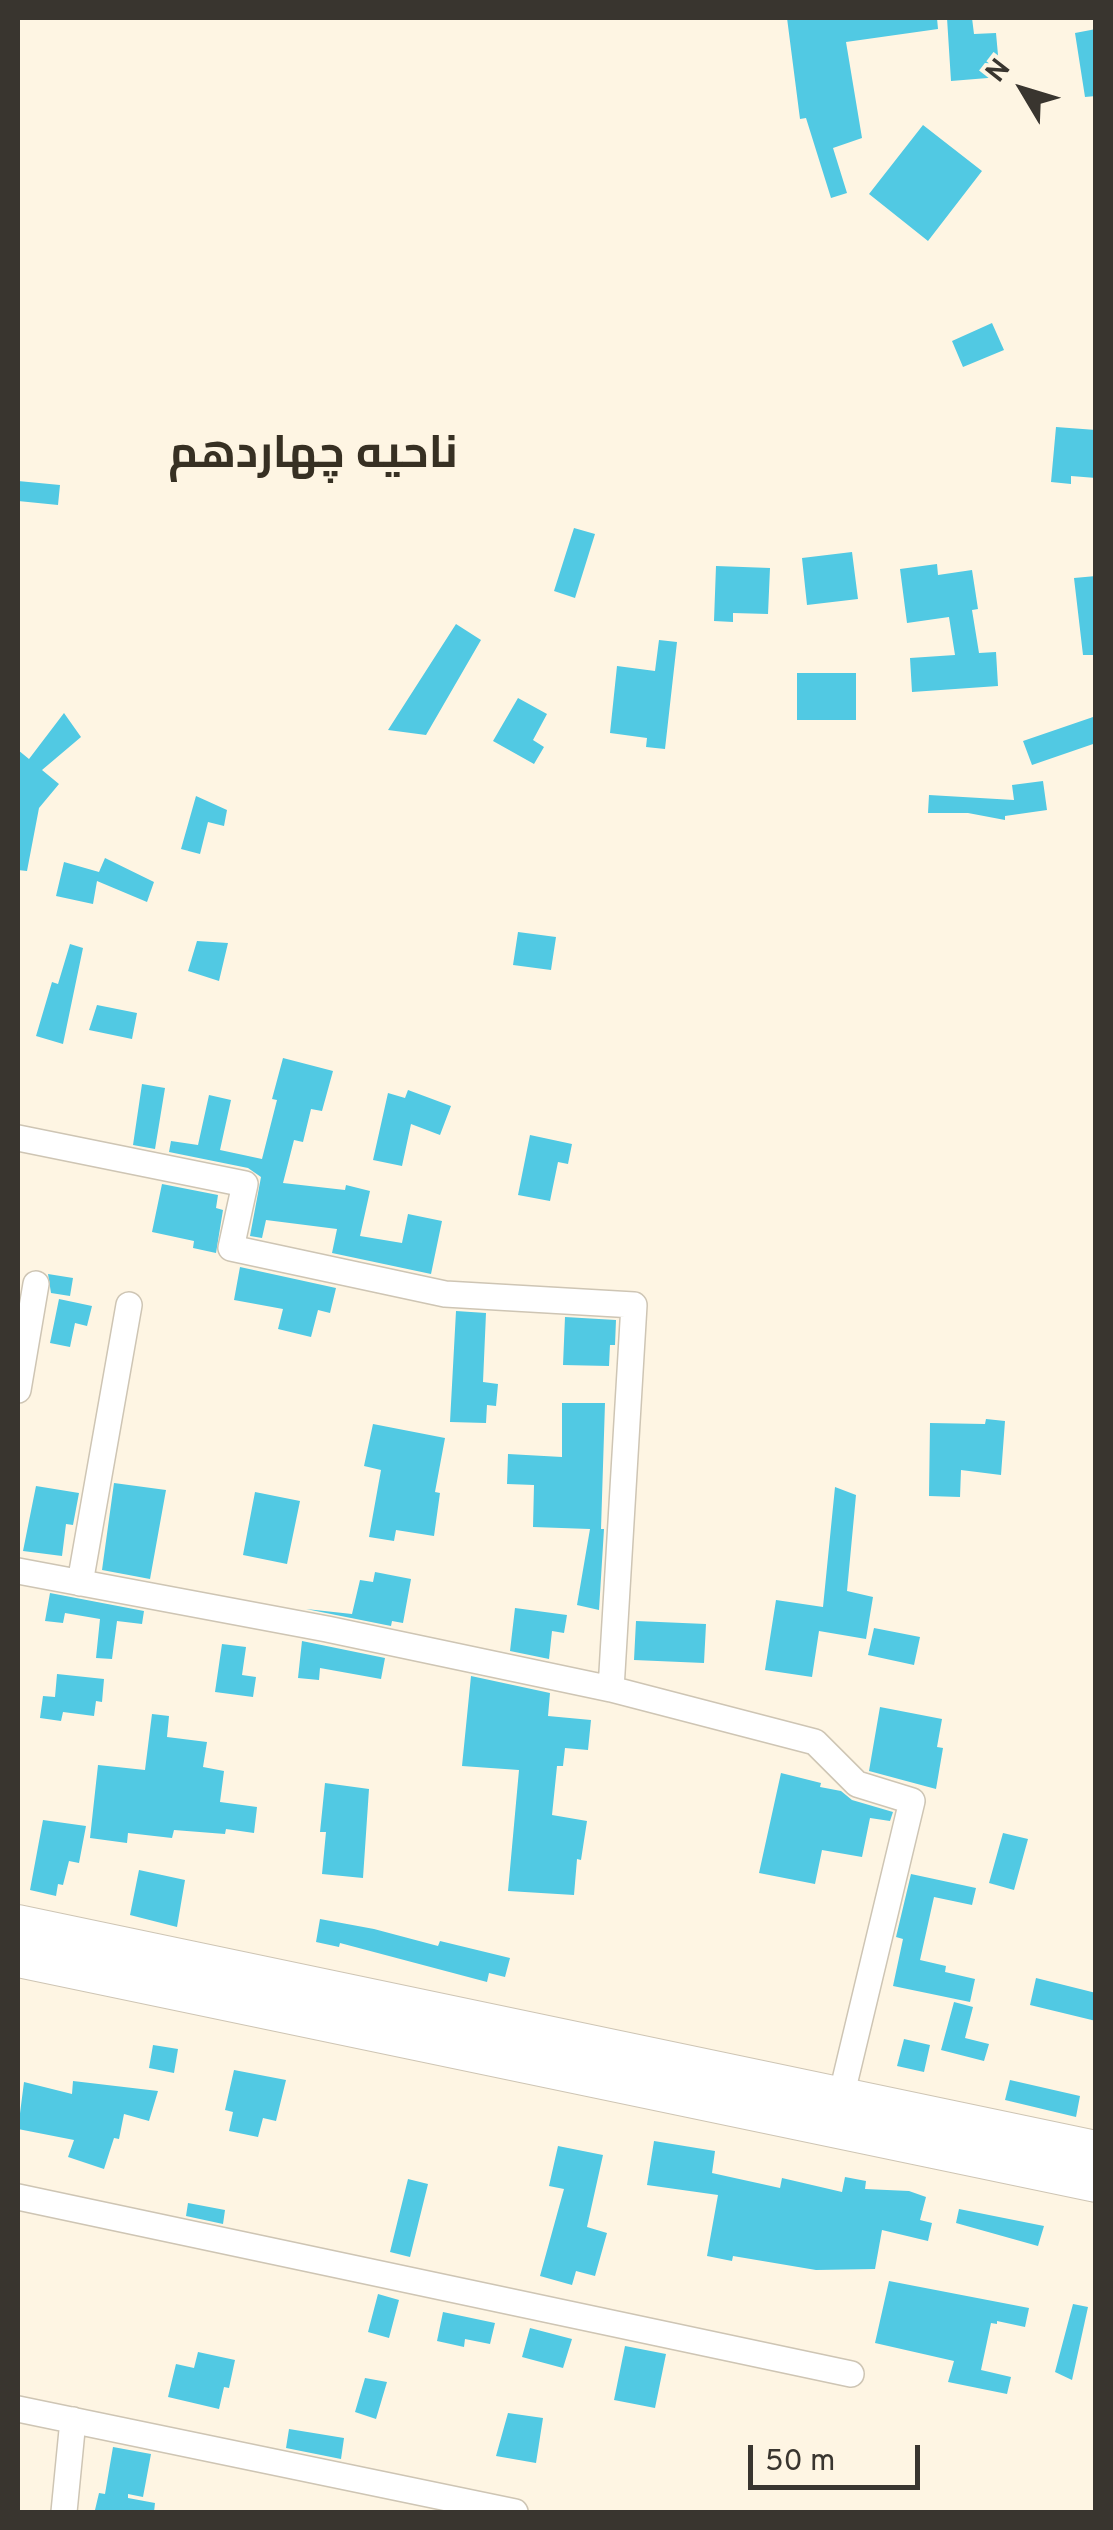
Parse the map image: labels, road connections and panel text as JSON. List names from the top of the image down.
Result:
{
  "districts": ["ناحیه چهاردهم"],
  "scale_bar": "50 m",
  "north": "top left"
}
